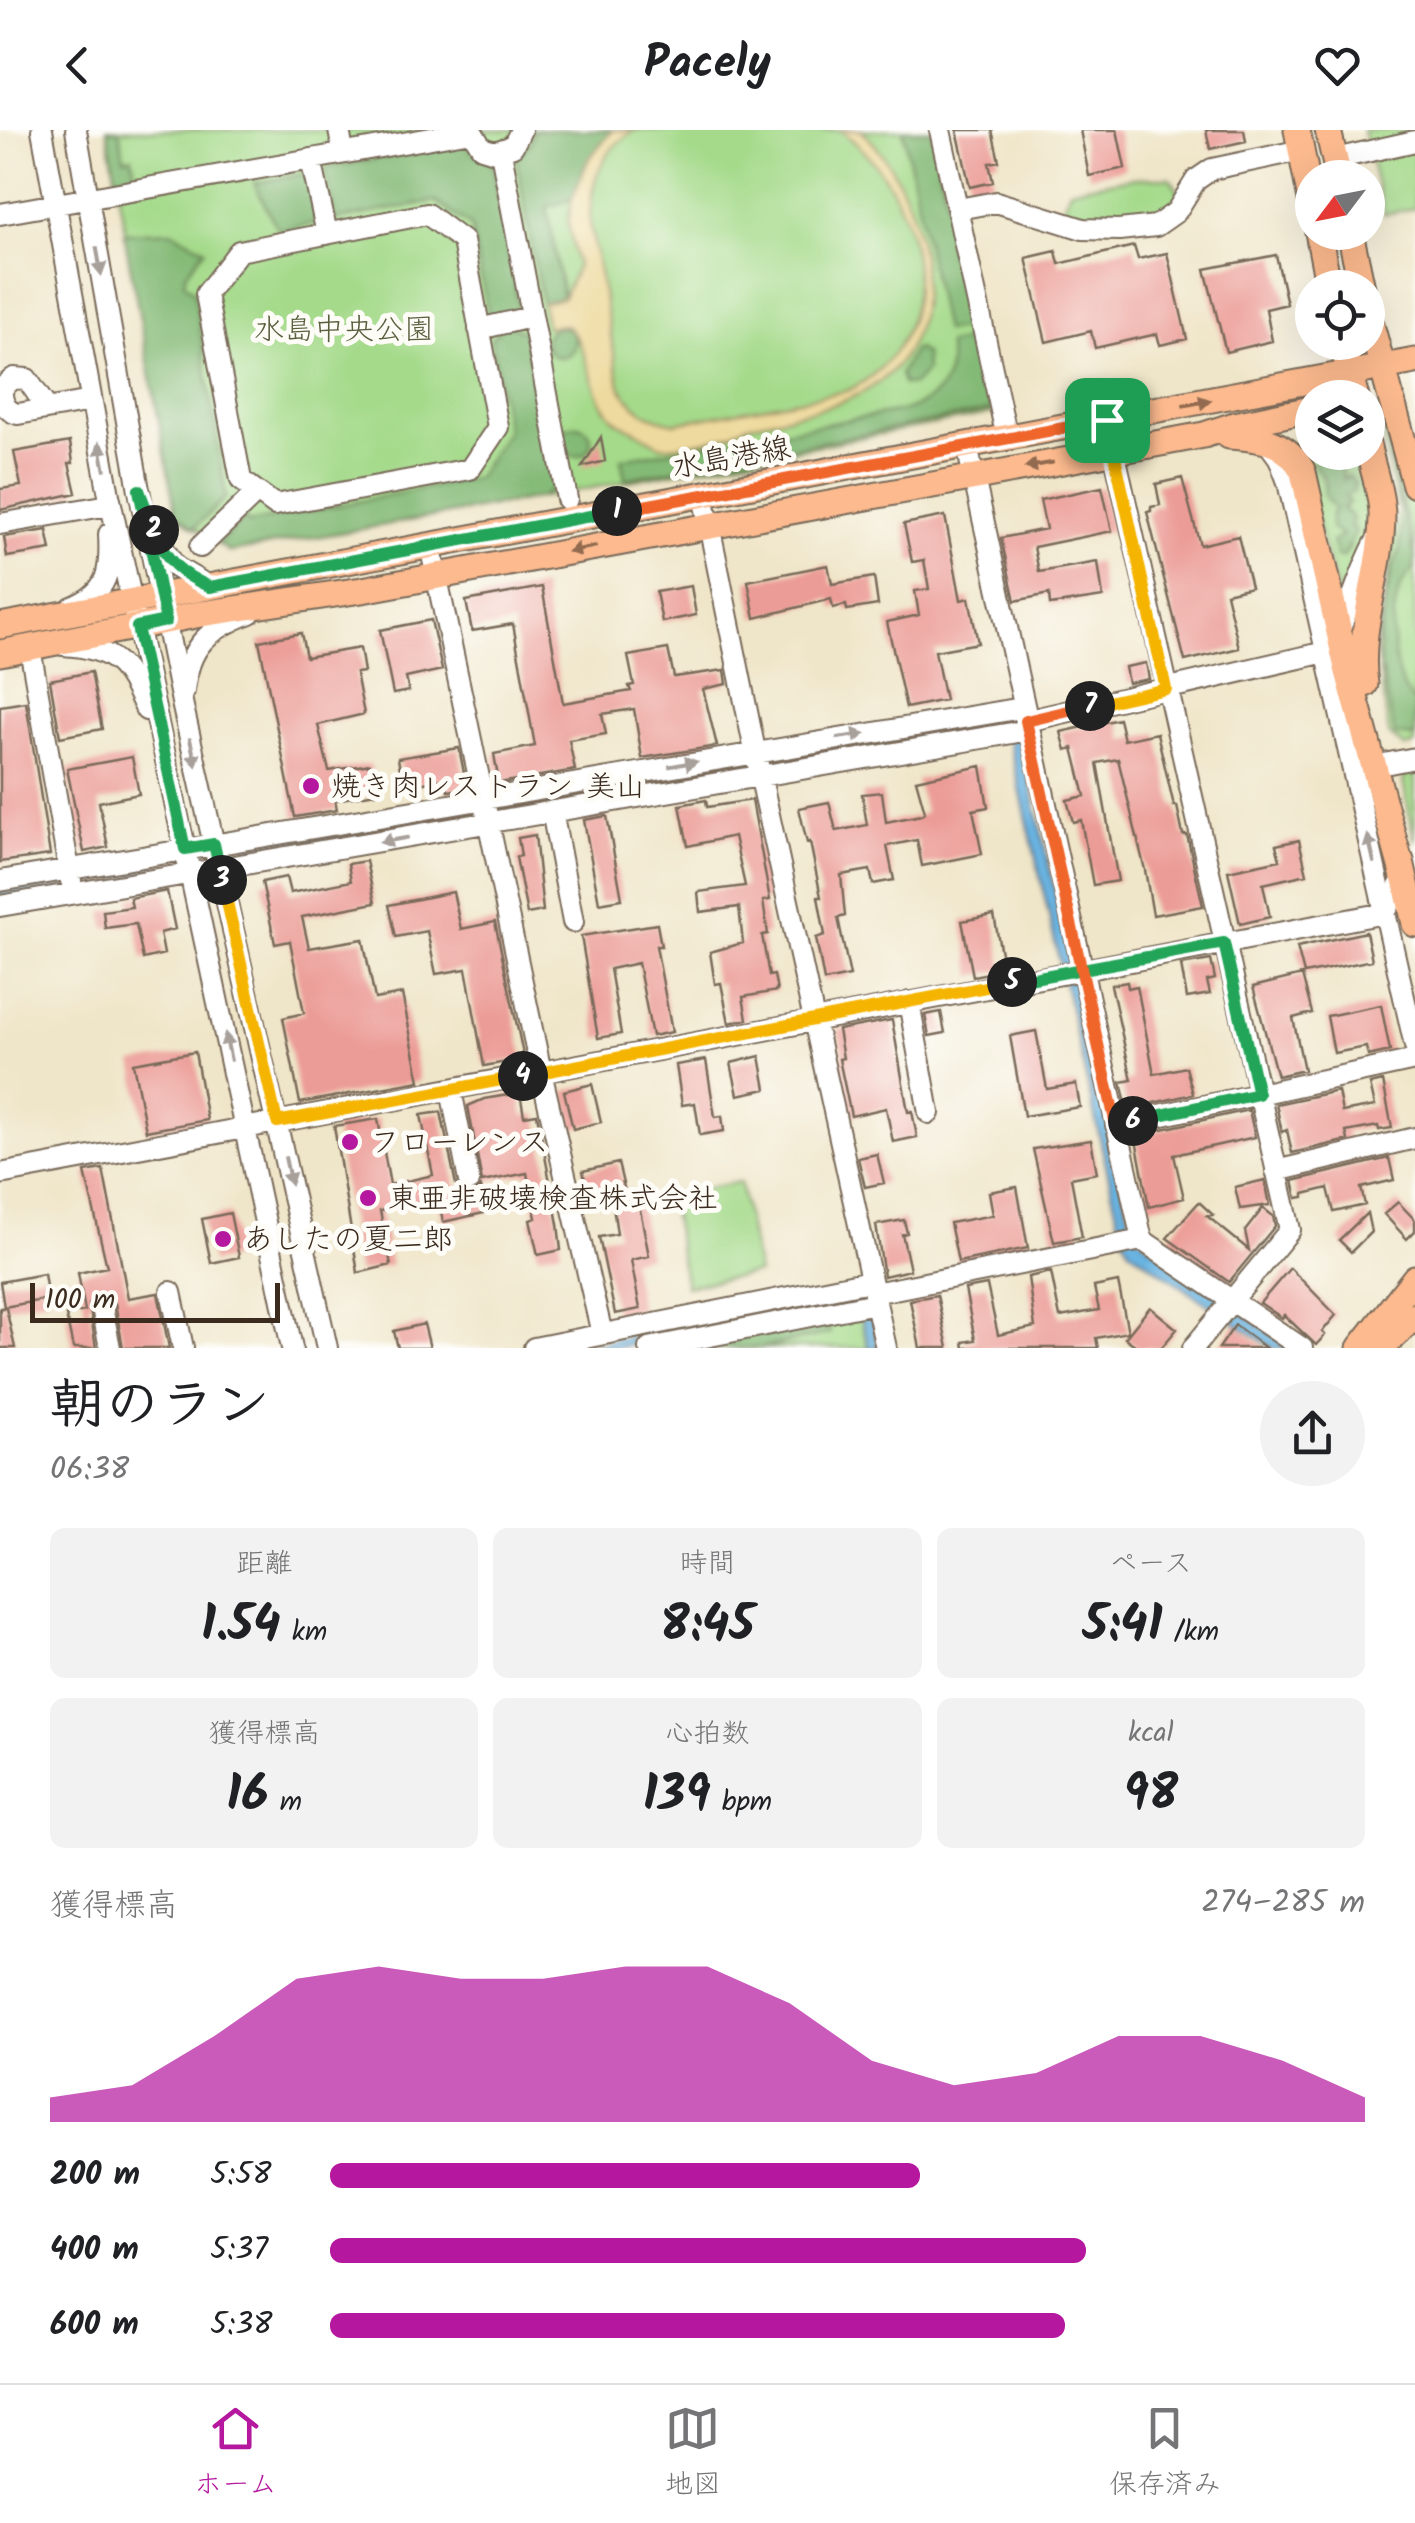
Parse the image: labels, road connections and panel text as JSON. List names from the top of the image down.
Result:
{
  "streets": {
    "main road": ["水島港線"]
  },
  "parks": ["水島中央公園"],
  "places": [
    "焼き肉レストラン 美山",
    "フローレンス",
    "東亜非破壊検査株式会社",
    "あしたの夏二郎"
  ],
  "scale_bar": "100 m",
  "north": "bottom left",
  "page": {
    "header": "Pacely",
    "pins": [
      "1",
      "2",
      "7",
      "3",
      "5",
      "4",
      "6"
    ],
    "scale": "100 m",
    "heading": ["朝のラン", "06:38"],
    "stats": [
      ["距離", "1.54 km"],
      ["時間", "8:45"],
      ["ペース", "5:41 /km"],
      ["獲得標高", "16 m"],
      ["心拍数", "139 bpm"],
      ["kcal", "98"]
    ],
    "chart": ["獲得標高", "274–285 m"],
    "list": [
      {
        "name": "200 m",
        "note": "5:58"
      },
      {
        "name": "400 m",
        "note": "5:37"
      },
      {
        "name": "600 m",
        "note": "5:38"
      }
    ],
    "tabs": ["ホーム", "地図", "保存済み"]
  }
}
